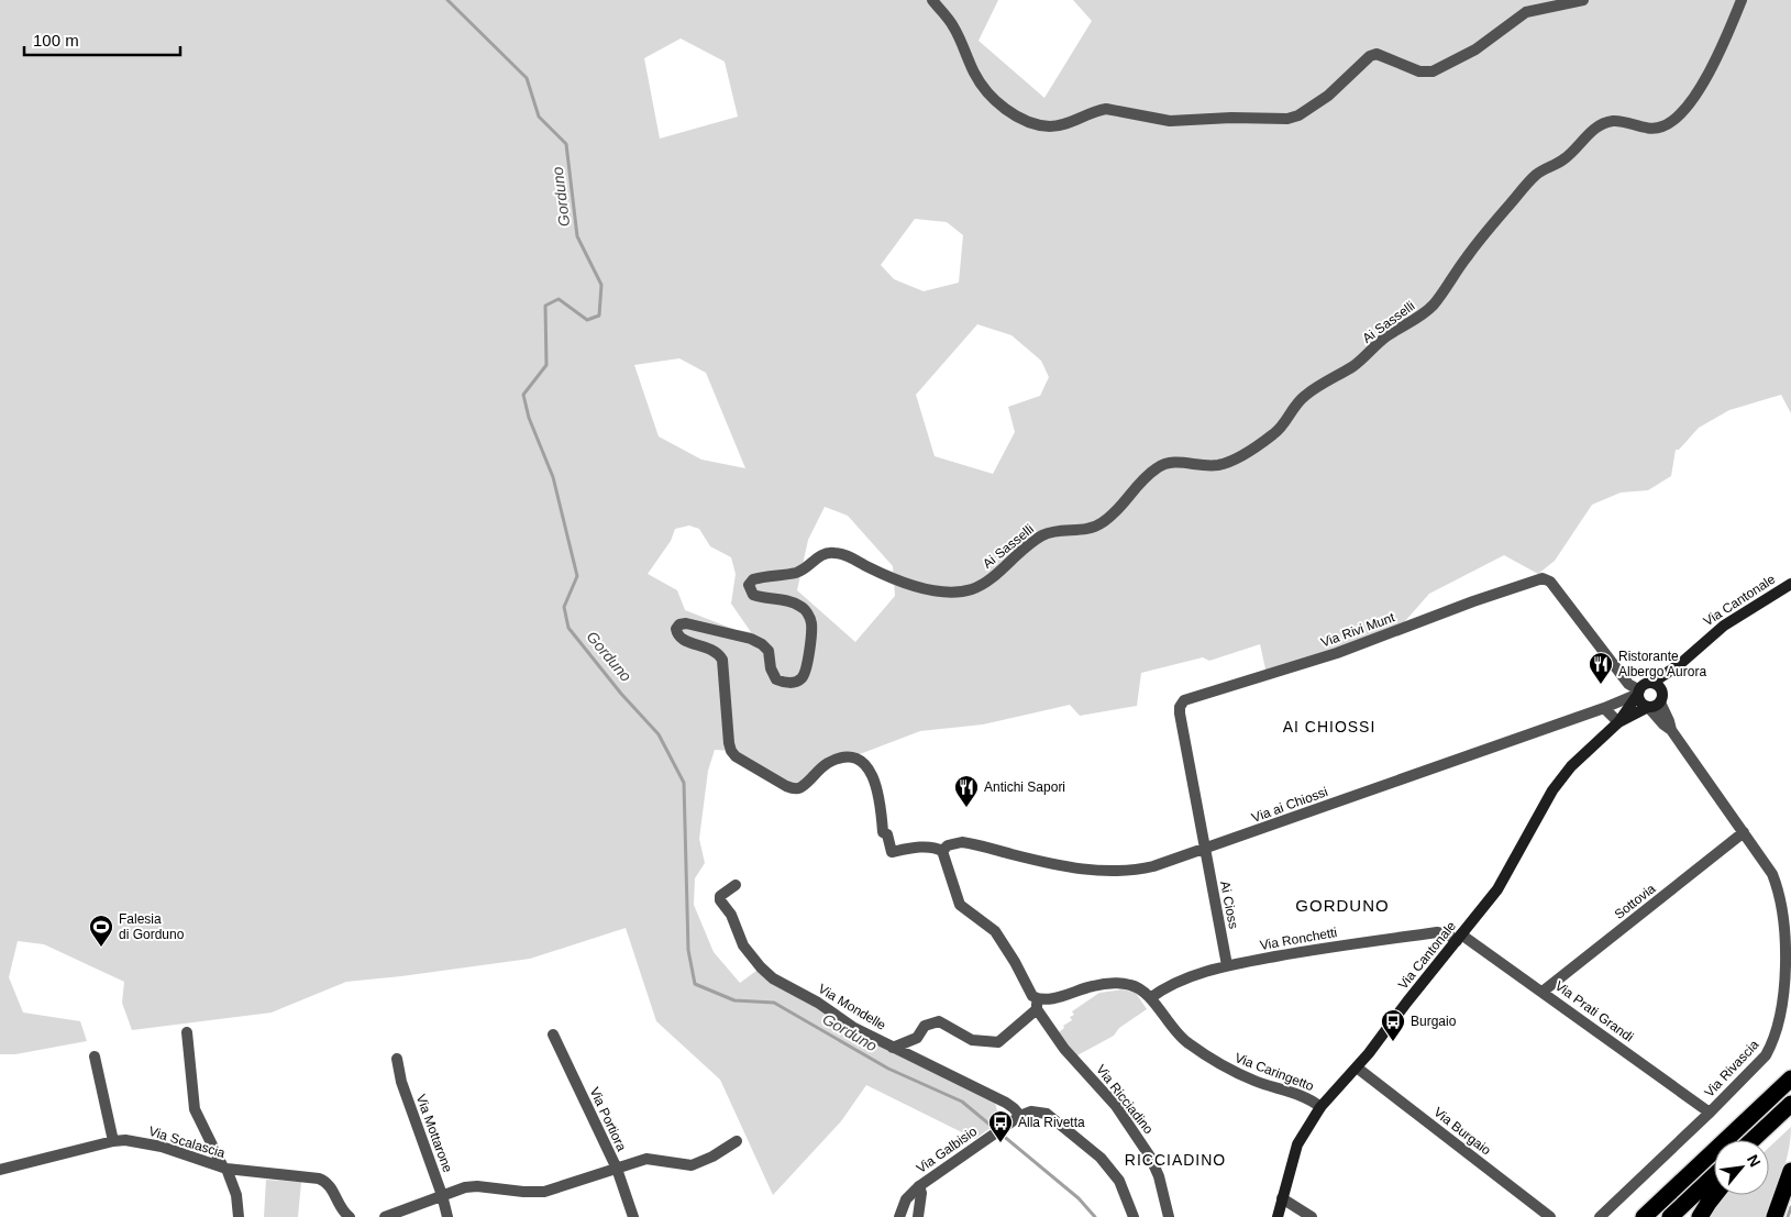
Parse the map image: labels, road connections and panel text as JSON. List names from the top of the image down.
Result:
{
  "streets": {
    "main road": ["Via Cantonale"],
    "street": [
      "Ai Sasselli",
      "Via Rivi Munt",
      "Via ai Chiossi",
      "Sottovia",
      "Ai Cioss",
      "Via Ronchetti",
      "Via Mondelle",
      "Via Prati Grandi",
      "Via Rivascia",
      "Via Caringetto",
      "Via Ricciadino",
      "Via Portiora",
      "Via Burgaio",
      "Via Mottarone",
      "Via Scalascia",
      "Via Galbisio"
    ]
  },
  "crossings": [
    ["Ai Sasselli", "Via ai Chiossi"],
    ["Ai Sasselli", "Via Ricciadino"],
    ["Via Cantonale", "Via Rivi Munt"],
    ["Via Cantonale", "Via ai Chiossi"],
    ["Via Cantonale", "Via Ronchetti"],
    ["Via Cantonale", "Via Prati Grandi"],
    ["Via Cantonale", "Via Rivascia"],
    ["Via Cantonale", "Via Caringetto"],
    ["Via Cantonale", "Via Burgaio"],
    ["Via Rivi Munt", "Via ai Chiossi"],
    ["Via Rivi Munt", "Ai Cioss"],
    ["Via Rivi Munt", "Via Rivascia"],
    ["Via ai Chiossi", "Ai Cioss"],
    ["Via ai Chiossi", "Via Rivascia"],
    ["Via ai Chiossi", "Via Ricciadino"],
    ["Sottovia", "Via Prati Grandi"],
    ["Sottovia", "Via Rivascia"],
    ["Ai Cioss", "Via Ronchetti"],
    ["Via Ronchetti", "Via Prati Grandi"],
    ["Via Ronchetti", "Via Caringetto"],
    ["Via Mondelle", "Via Galbisio"],
    ["Via Prati Grandi", "Via Rivascia"],
    ["Via Caringetto", "Via Ricciadino"]
  ],
  "districts": ["AI CHIOSSI", "GORDUNO", "RICCIADINO"],
  "water": ["Gorduno"],
  "places": {
    "restaurant": ["Ristorante Albergo Aurora", "Antichi Sapori"],
    "sports": ["Falesia di Gorduno"],
    "bus stop": ["Burgaio", "Alla Rivetta"]
  },
  "scale_bar": "100 m",
  "north": "top right"
}
